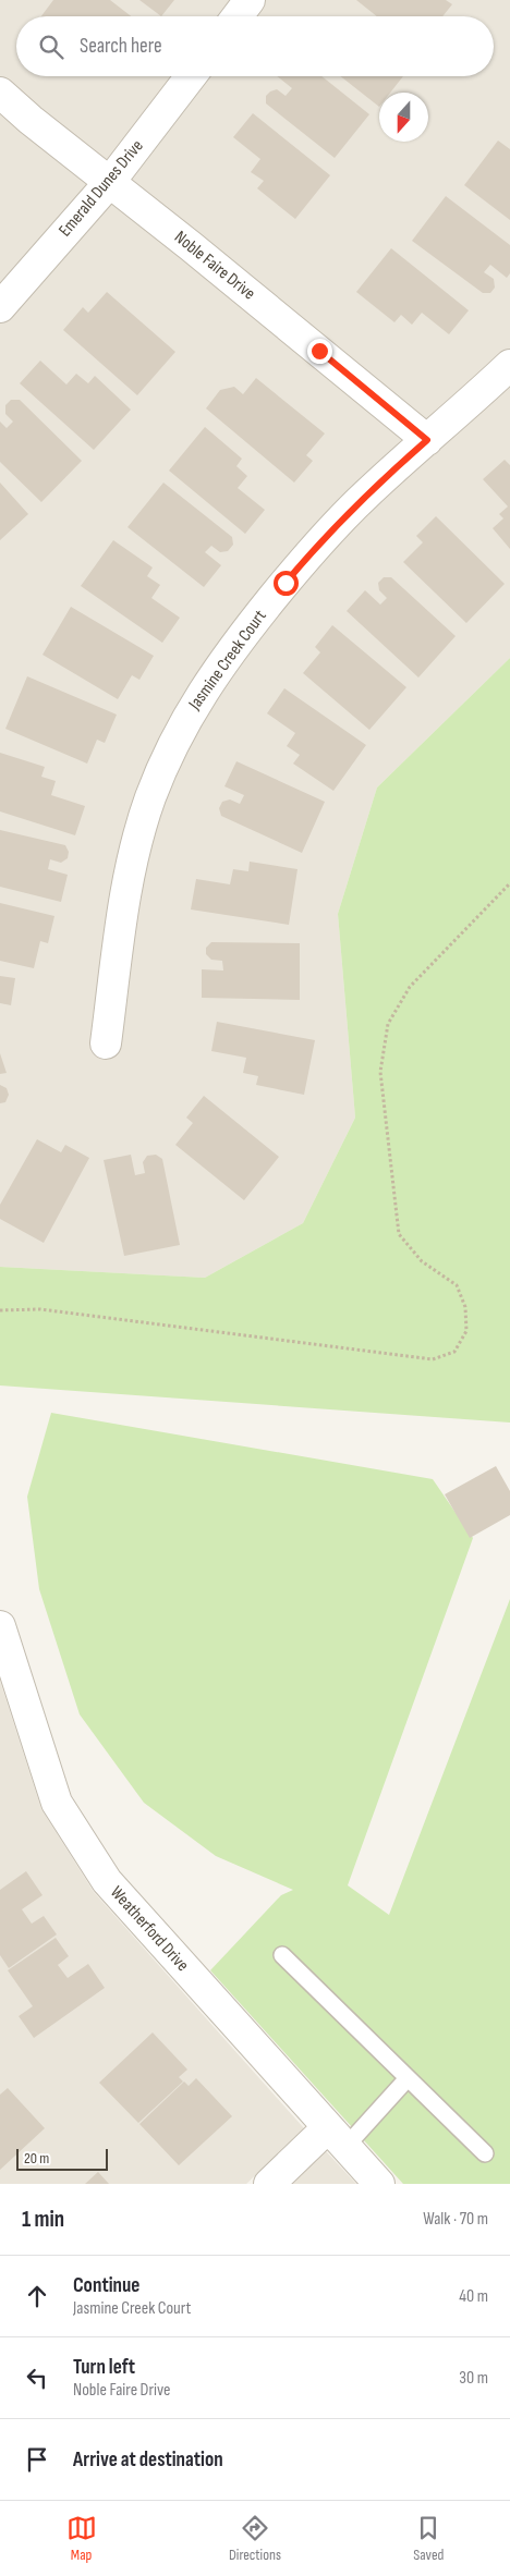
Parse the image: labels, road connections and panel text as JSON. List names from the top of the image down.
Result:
{
  "streets": {
    "street": [
      "Emerald Dunes Drive",
      "Noble Faire Drive",
      "Jasmine Creek Court",
      "Weatherford Drive"
    ]
  },
  "crossings": [
    ["Emerald Dunes Drive", "Noble Faire Drive"],
    ["Noble Faire Drive", "Jasmine Creek Court"]
  ],
  "scale_bar": "20 m",
  "north": "bottom",
  "page": {
    "search": "Search here",
    "scale": "20 m",
    "heading": ["1 min", "Walk · 70 m"],
    "list": [
      ["Continue", "Jasmine Creek Court", "40 m"],
      ["Turn left", "Noble Faire Drive", "30 m"],
      "Arrive at destination"
    ],
    "nav": ["Map", "Directions", "Saved"]
  }
}
